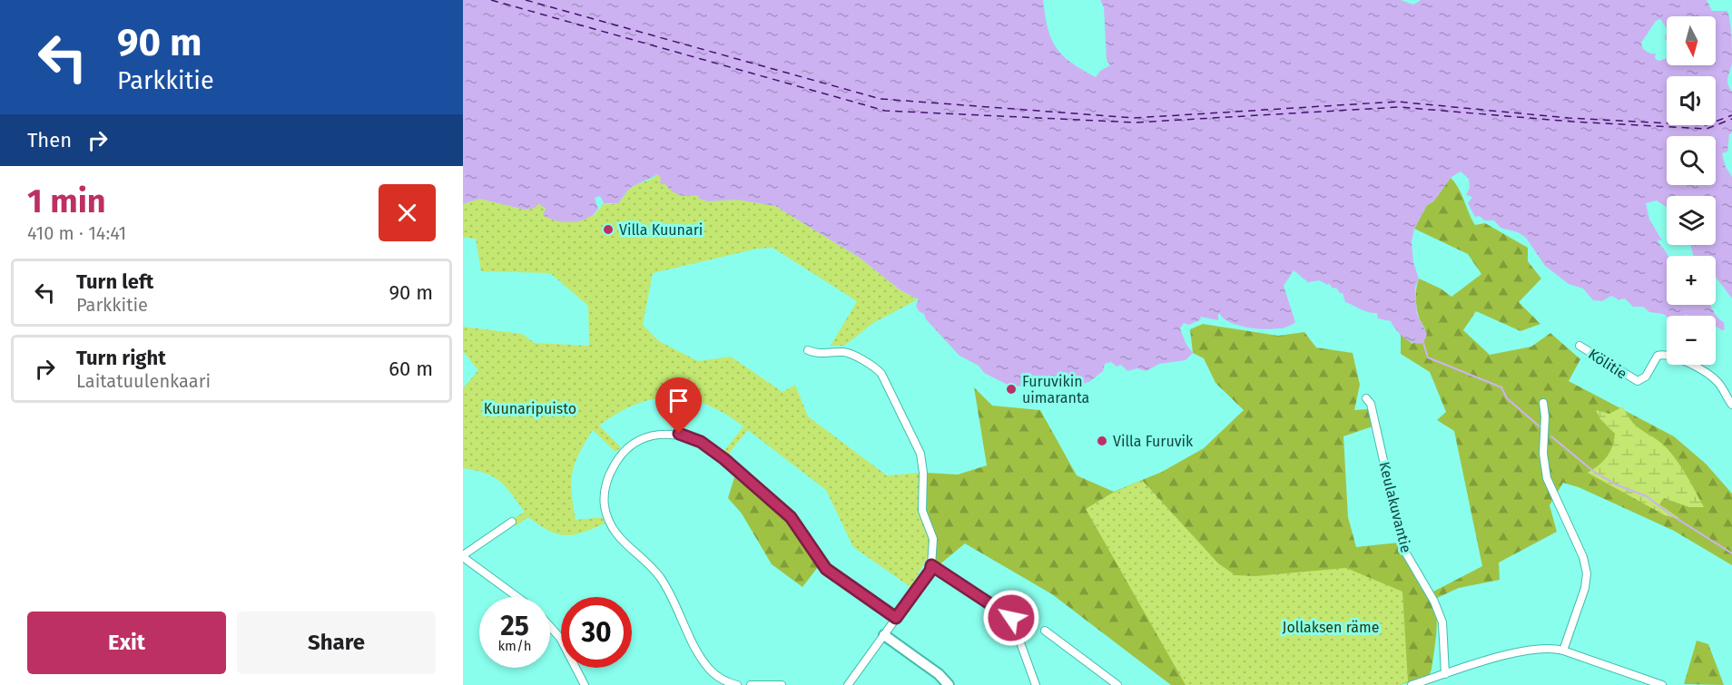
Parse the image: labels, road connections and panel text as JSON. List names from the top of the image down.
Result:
{
  "streets": {
    "street": ["Kölitie", "Keulakuvantie"]
  },
  "parks": ["Kuunaripuisto", "Jollaksen räme"],
  "places": ["Villa Kuunari", "Furuvikin uimaranta", "Villa Furuvik"],
  "north": "bottom",
  "page": {
    "turn": ["90 m", "Parkkitie"],
    "map_buttons": ["+", "−"],
    "then": "Then",
    "heading": ["1 min", "410 m · 14:41"],
    "list": [
      {
        "name": "Turn left",
        "note": "Parkkitie",
        "value": "90 m"
      },
      {
        "name": "Turn right",
        "note": "Laitatuulenkaari",
        "value": "60 m"
      }
    ],
    "speed": "25 km/h",
    "limit": "30",
    "buttons": ["Exit", "Share"]
  }
}
